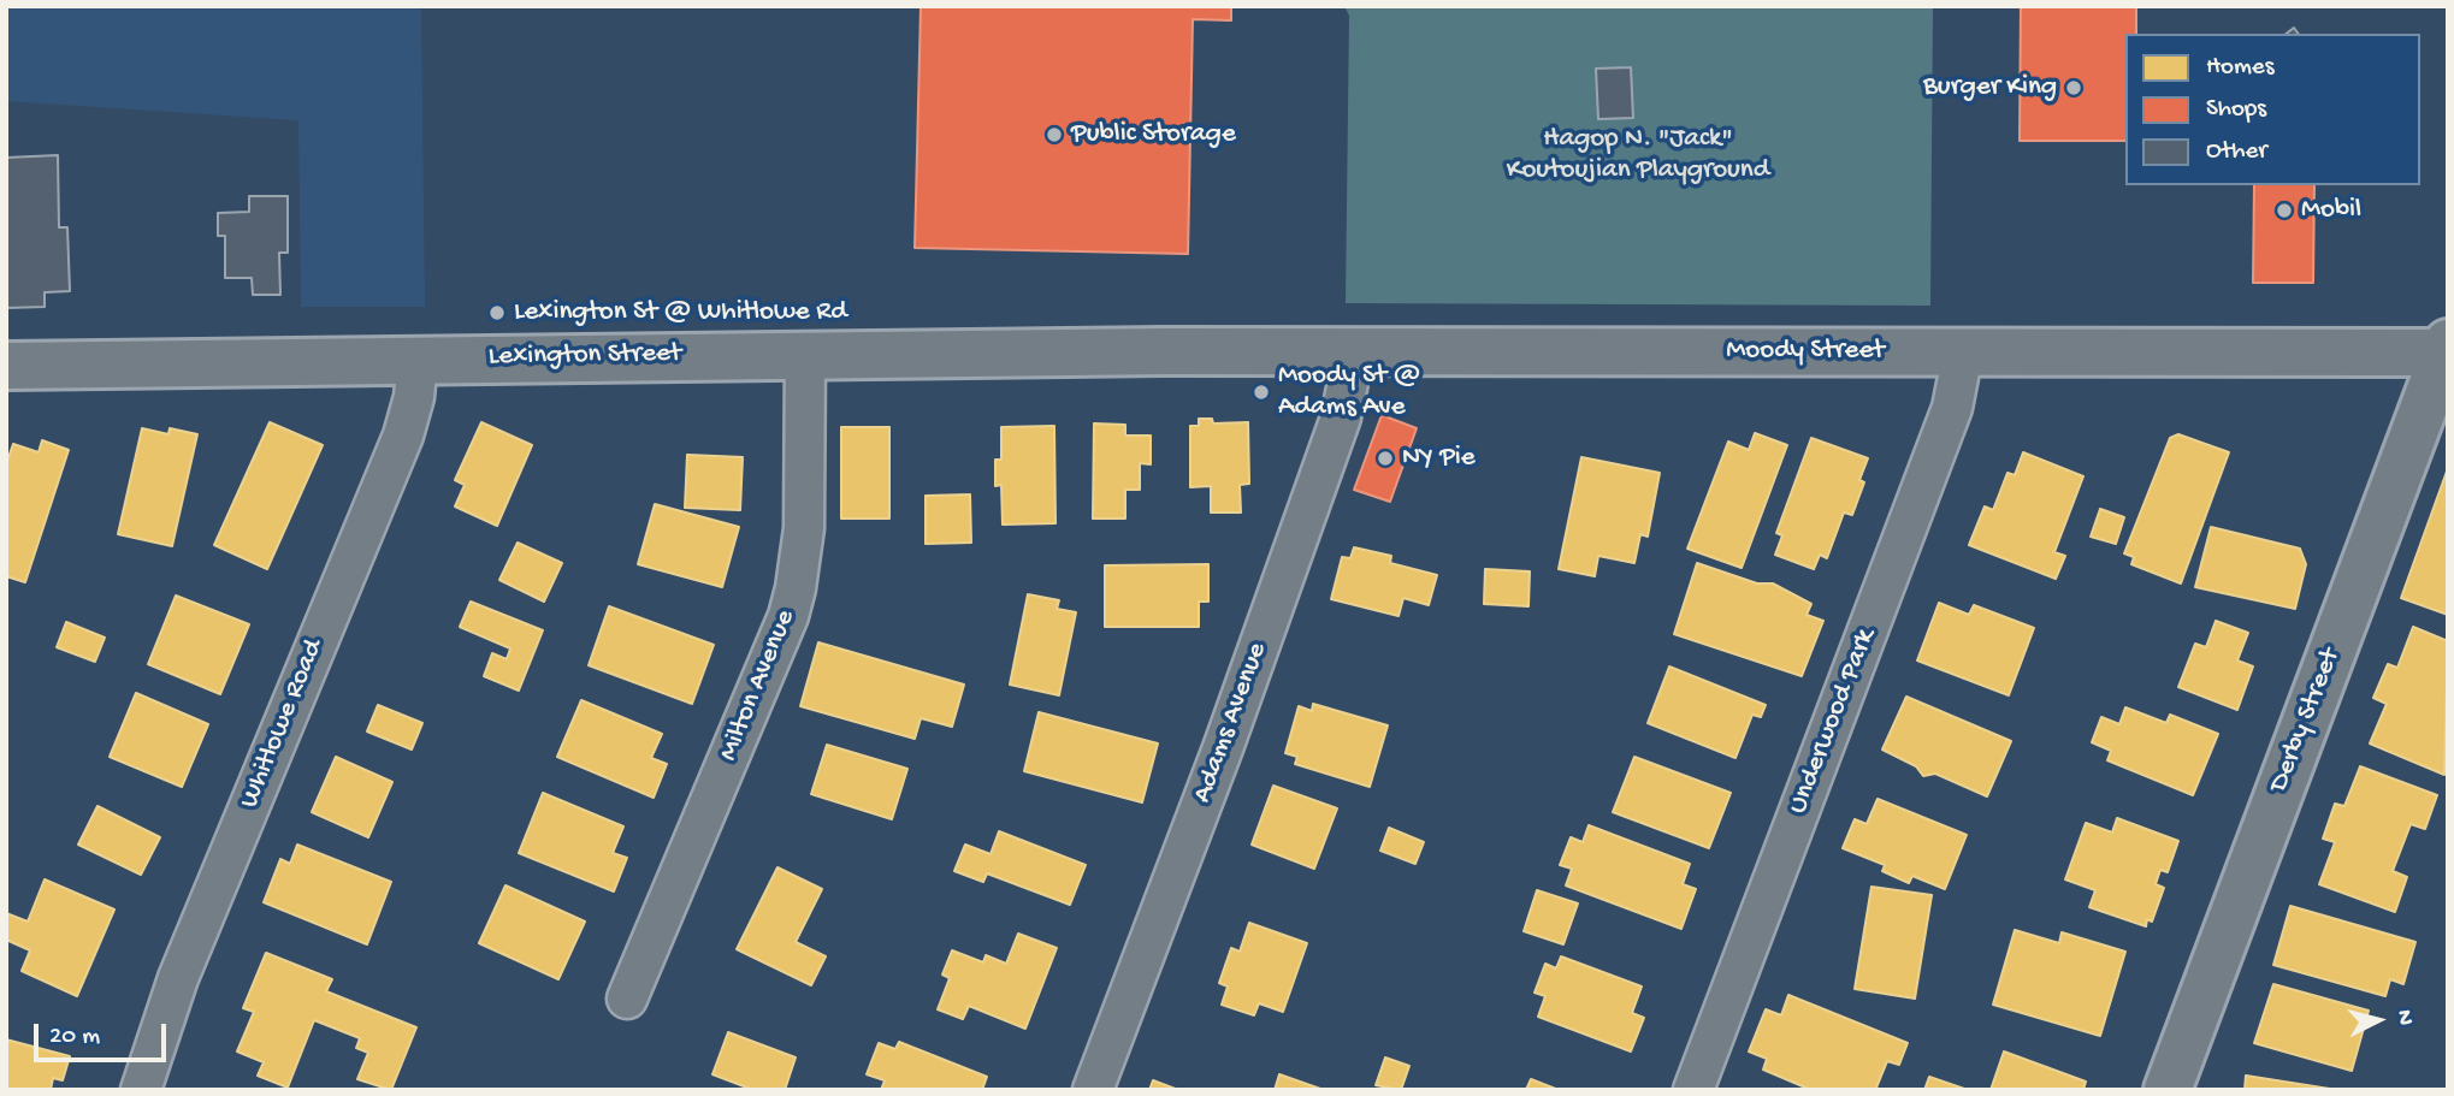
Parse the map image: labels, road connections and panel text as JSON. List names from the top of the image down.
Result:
{
  "streets": {
    "main road": ["Moody Street", "Lexington Street", "Derby Street"],
    "street": [
      "Milton Avenue",
      "Underwood Park",
      "Adams Avenue",
      "Whitlowe Road"
    ]
  },
  "crossings": [
    ["Moody Street", "Lexington Street"],
    ["Moody Street", "Derby Street"],
    ["Moody Street", "Underwood Park"],
    ["Moody Street", "Adams Avenue"],
    ["Lexington Street", "Milton Avenue"],
    ["Lexington Street", "Whitlowe Road"]
  ],
  "parks": ["Hagop N. \"Jack\" Koutoujian Playground"],
  "places": [
    "Burger King",
    "Public Storage",
    "Mobil",
    "Lexington St @ Whitlowe Rd",
    "Moody St @ Adams Ave",
    "NY Pie"
  ],
  "legend": ["Homes", "Shops", "Other"],
  "scale_bar": "20 m",
  "north": "right"
}
